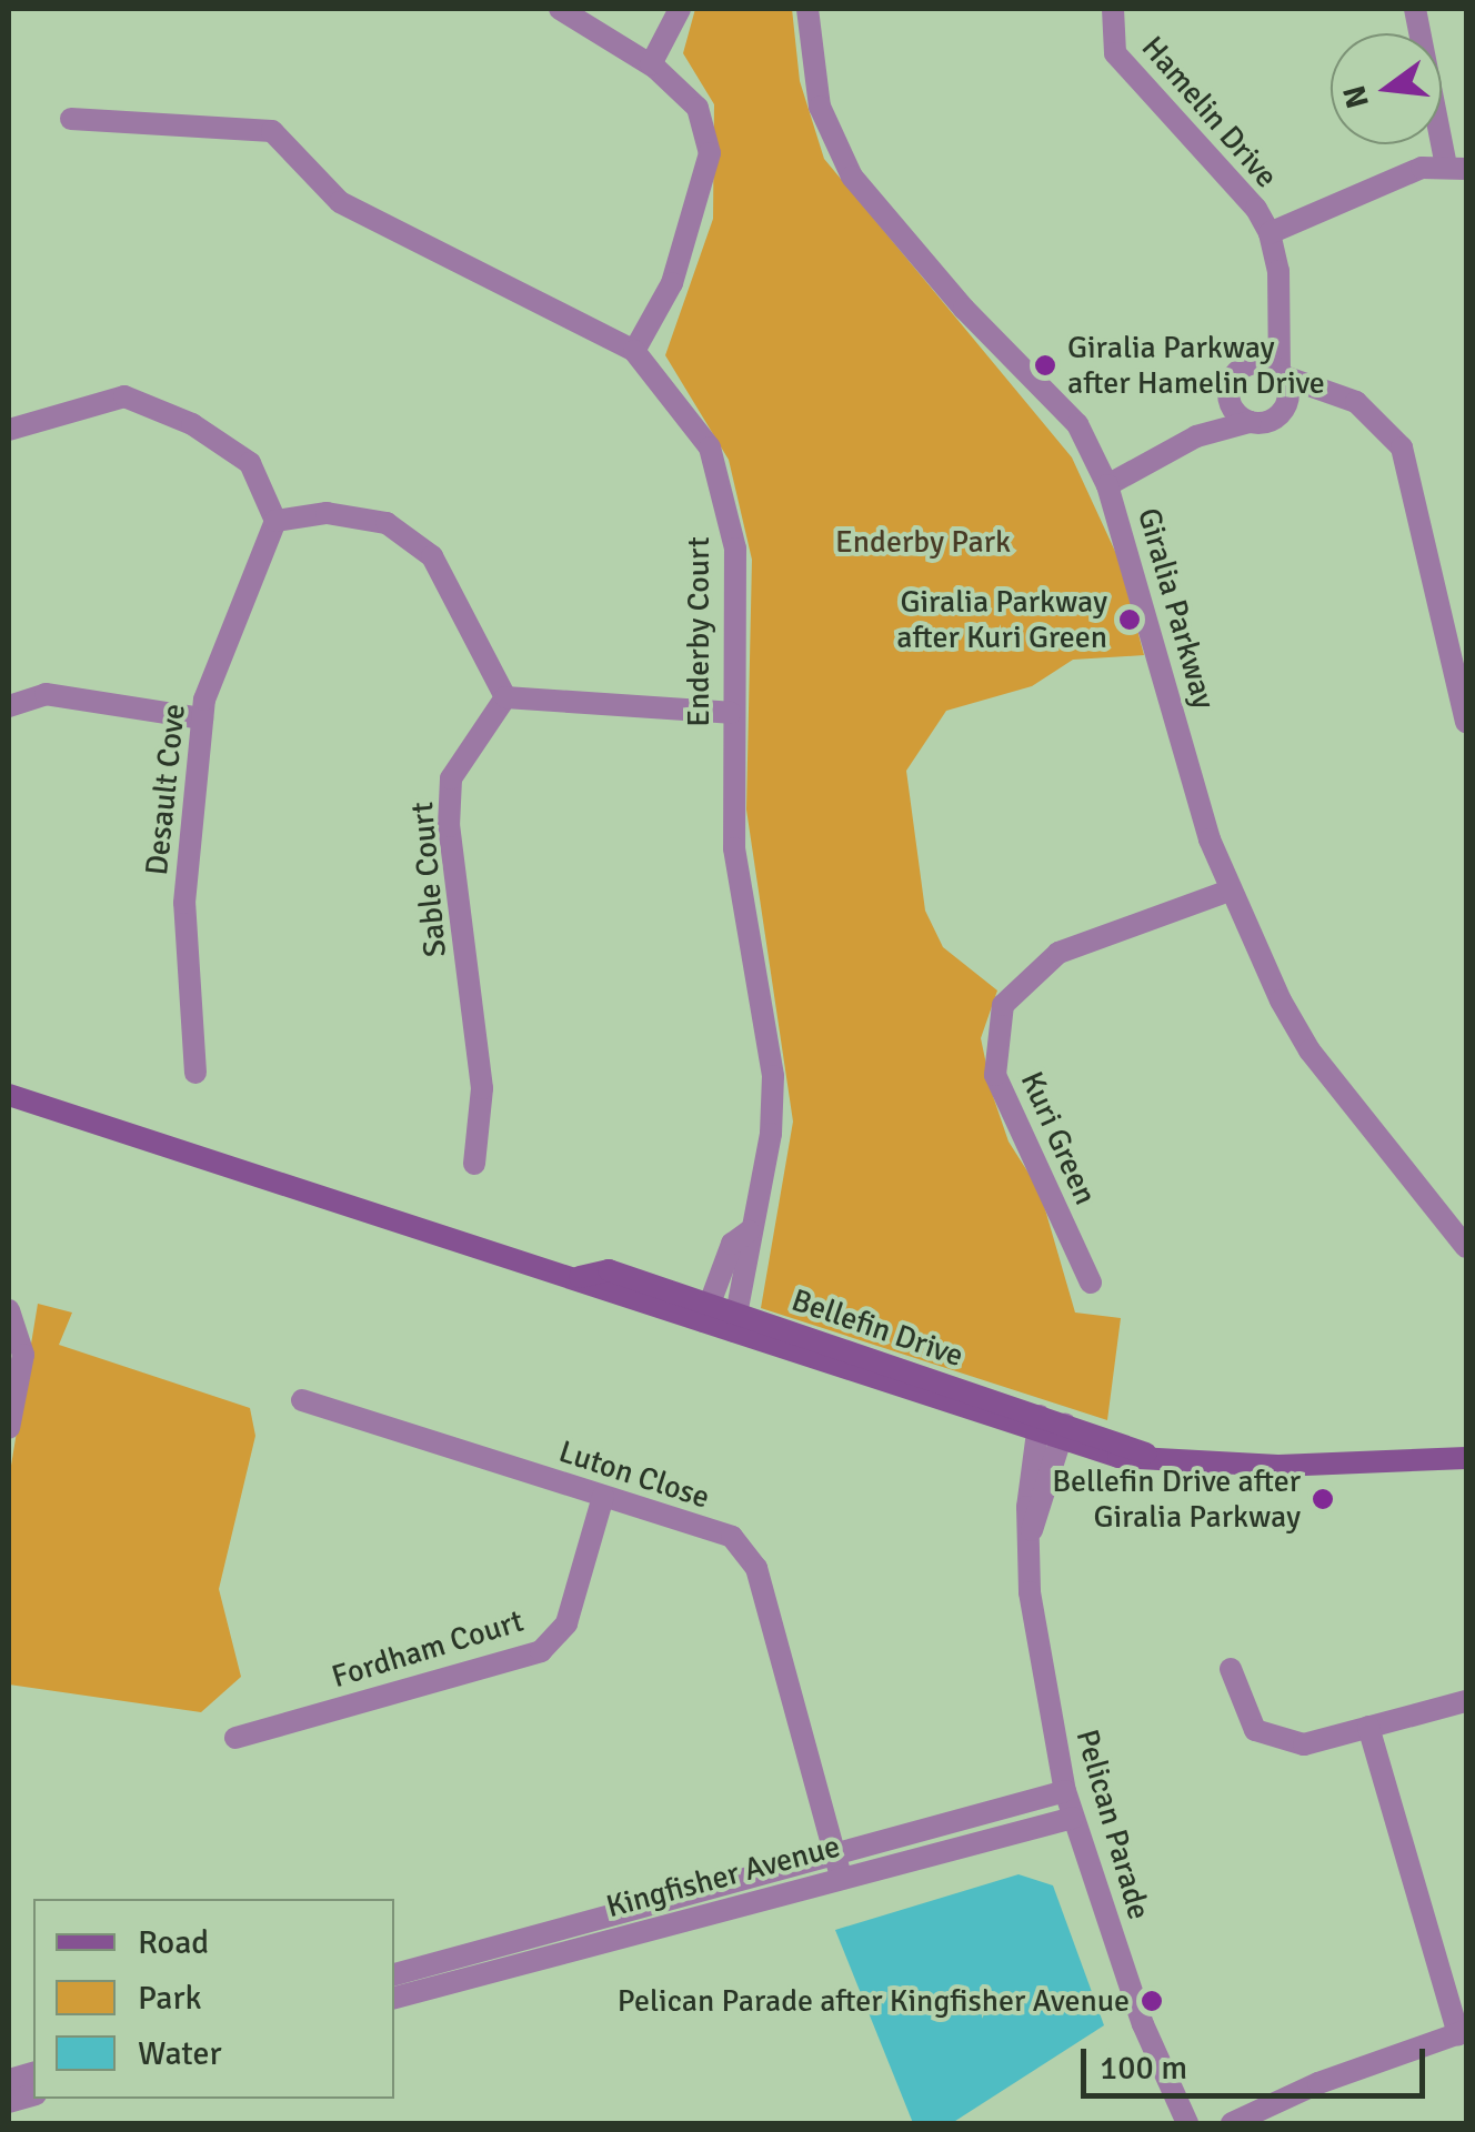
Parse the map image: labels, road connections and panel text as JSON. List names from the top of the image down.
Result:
{
  "streets": {
    "main road": ["Bellefin Drive"],
    "street": [
      "Hamelin Drive",
      "Giralia Parkway",
      "Enderby Court",
      "Desault Cove",
      "Sable Court",
      "Kuri Green",
      "Luton Close",
      "Fordham Court",
      "Pelican Parade",
      "Kingfisher Avenue"
    ]
  },
  "crossings": [
    ["Giralia Parkway", "Kuri Green"],
    ["Enderby Court", "Bellefin Drive"],
    ["Bellefin Drive", "Pelican Parade"],
    ["Luton Close", "Fordham Court"],
    ["Luton Close", "Kingfisher Avenue"],
    ["Pelican Parade", "Kingfisher Avenue"]
  ],
  "parks": ["Enderby Park"],
  "places": [
    "Giralia Parkway after Hamelin Drive",
    "Giralia Parkway after Kuri Green",
    "Bellefin Drive after Giralia Parkway",
    "Pelican Parade after Kingfisher Avenue"
  ],
  "legend": ["Road", "Park", "Water"],
  "scale_bar": "100 m",
  "north": "left"
}
